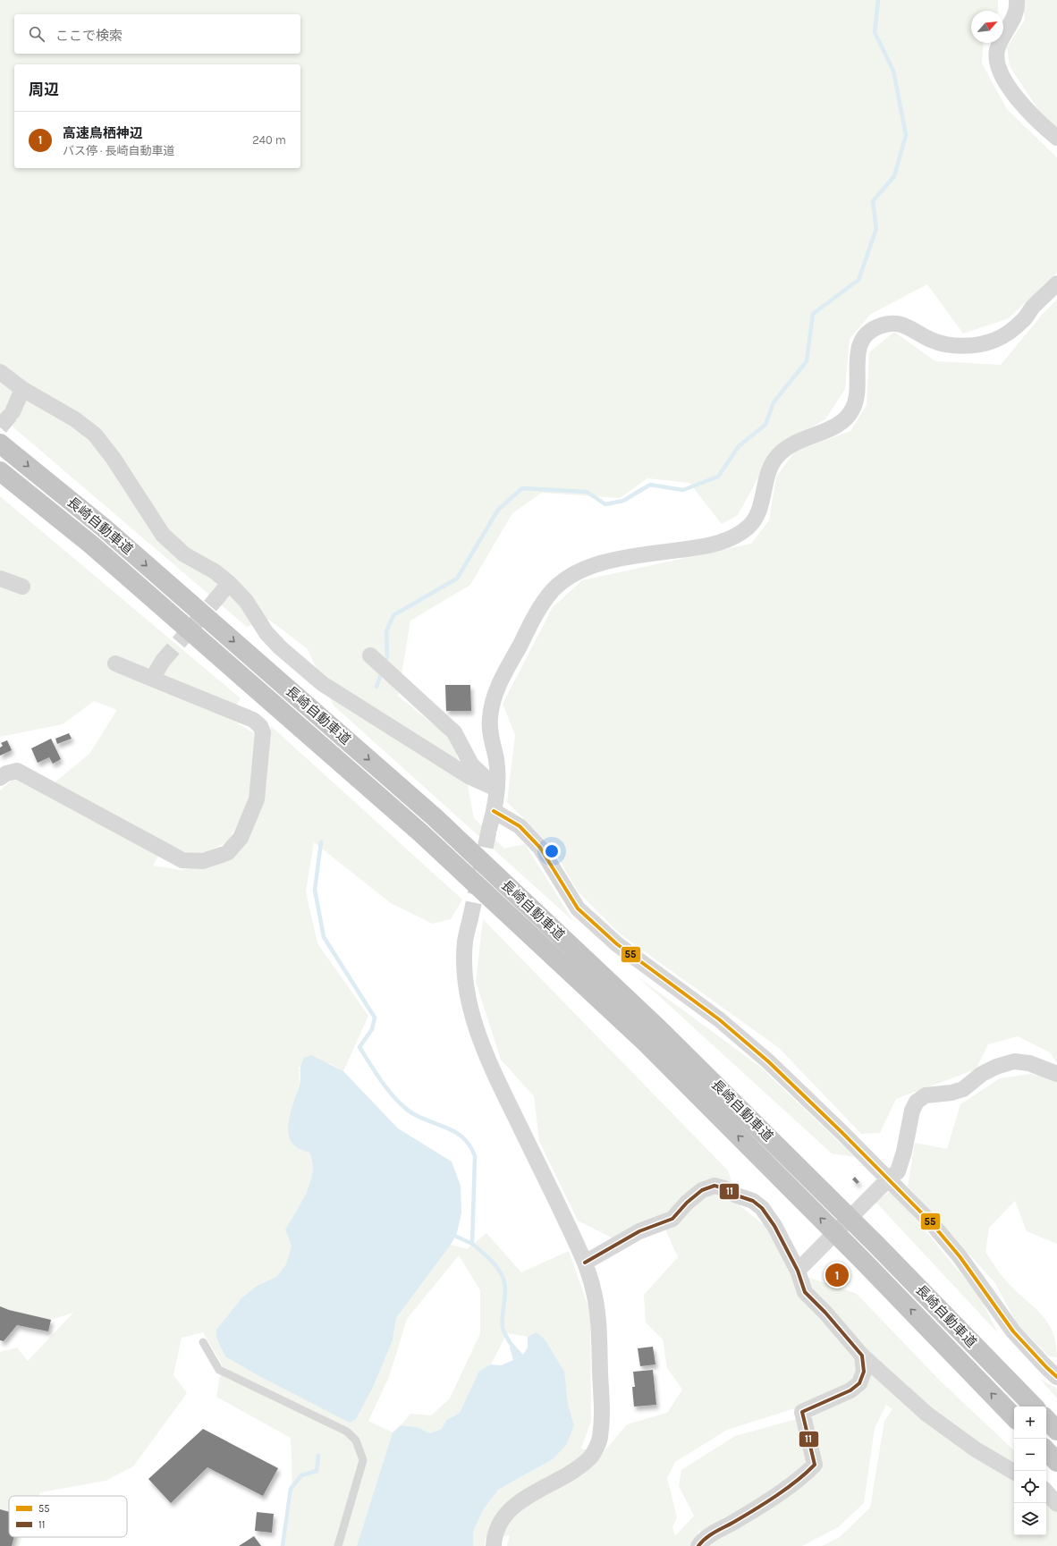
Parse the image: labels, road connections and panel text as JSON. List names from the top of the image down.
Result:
{
  "streets": {
    "highway": ["長崎自動車道"]
  },
  "lines": ["transit line 55", "transit line 11"],
  "legend": ["55", "11"],
  "north": "top right",
  "page": {
    "search": "ここで検索",
    "heading": "周辺",
    "list": [
      {
        "mark": "1",
        "name": "高速鳥栖神辺",
        "note": "バス停 · 長崎自動車道",
        "value": "240 m"
      }
    ],
    "pins": "1",
    "map_buttons": ["+", "−"]
  }
}
